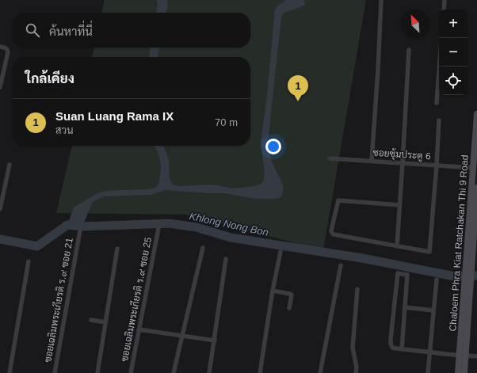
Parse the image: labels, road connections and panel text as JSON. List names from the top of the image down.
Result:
{
  "streets": {
    "main road": ["Chaloem Phra Kiat Ratchakan Thi 9 Road"],
    "street": ["ซอยซุ้มประตู 6", "ซอยเฉลิมพระเกียรติ ร.๙ ซอย 25", "ซอยเฉลิมพระเกียรติ ร.๙ ซอย 21"]
  },
  "crossings": [
    ["ซอยซุ้มประตู 6", "Chaloem Phra Kiat Ratchakan Thi 9 Road"]
  ],
  "water": ["Khlong Nong Bon"],
  "north": "top left",
  "page": {
    "map_buttons": ["+", "−"],
    "search": "ค้นหาที่นี่",
    "heading": "ใกล้เคียง",
    "pins": "1",
    "list": [
      {
        "mark": "1",
        "name": "Suan Luang Rama IX",
        "note": "สวน",
        "value": "70 m"
      }
    ]
  }
}
